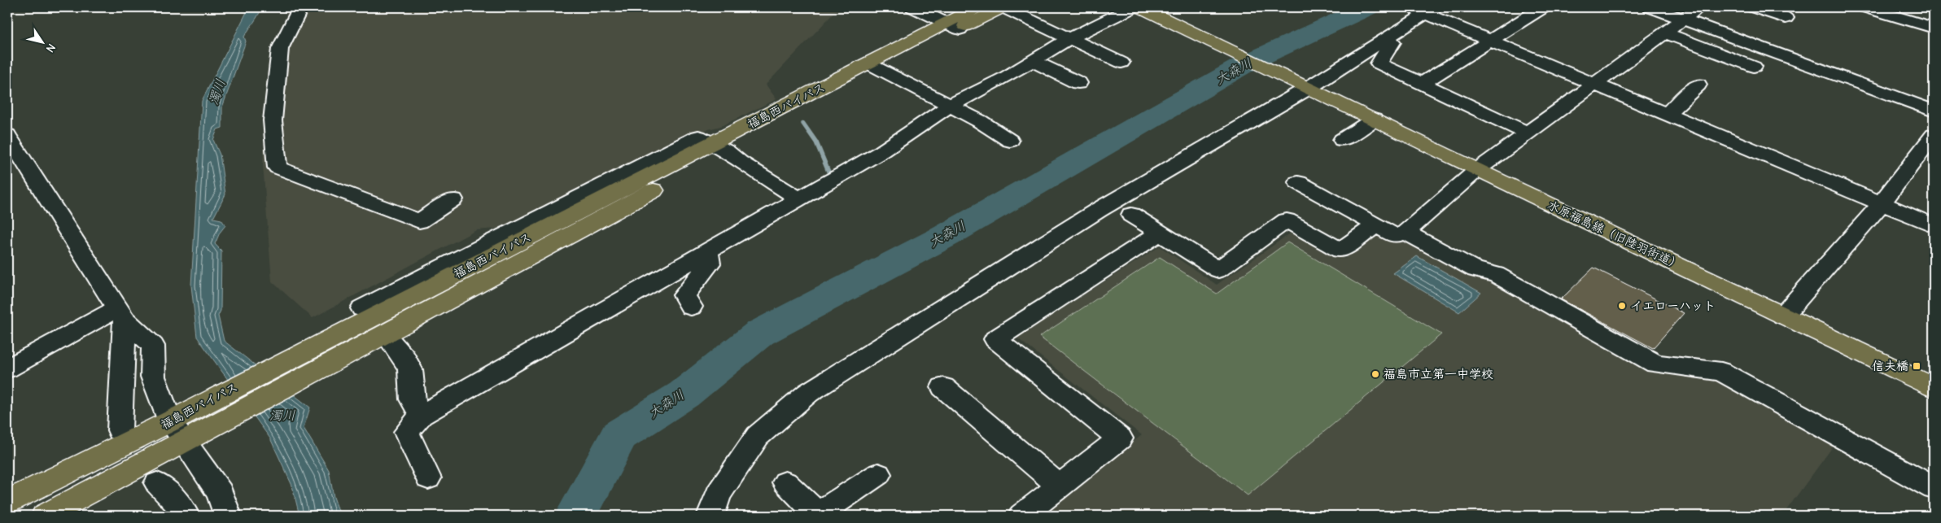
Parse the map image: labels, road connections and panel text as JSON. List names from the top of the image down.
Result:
{
  "streets": {
    "main road": ["福島西バイパス", "水原福島線（旧陸羽街道）"]
  },
  "water": ["大森川", "濁川"],
  "places": {
    "other": ["イエローハット", "福島市立第一中学校"],
    "transit": ["信夫橋"]
  },
  "north": "bottom right"
}
